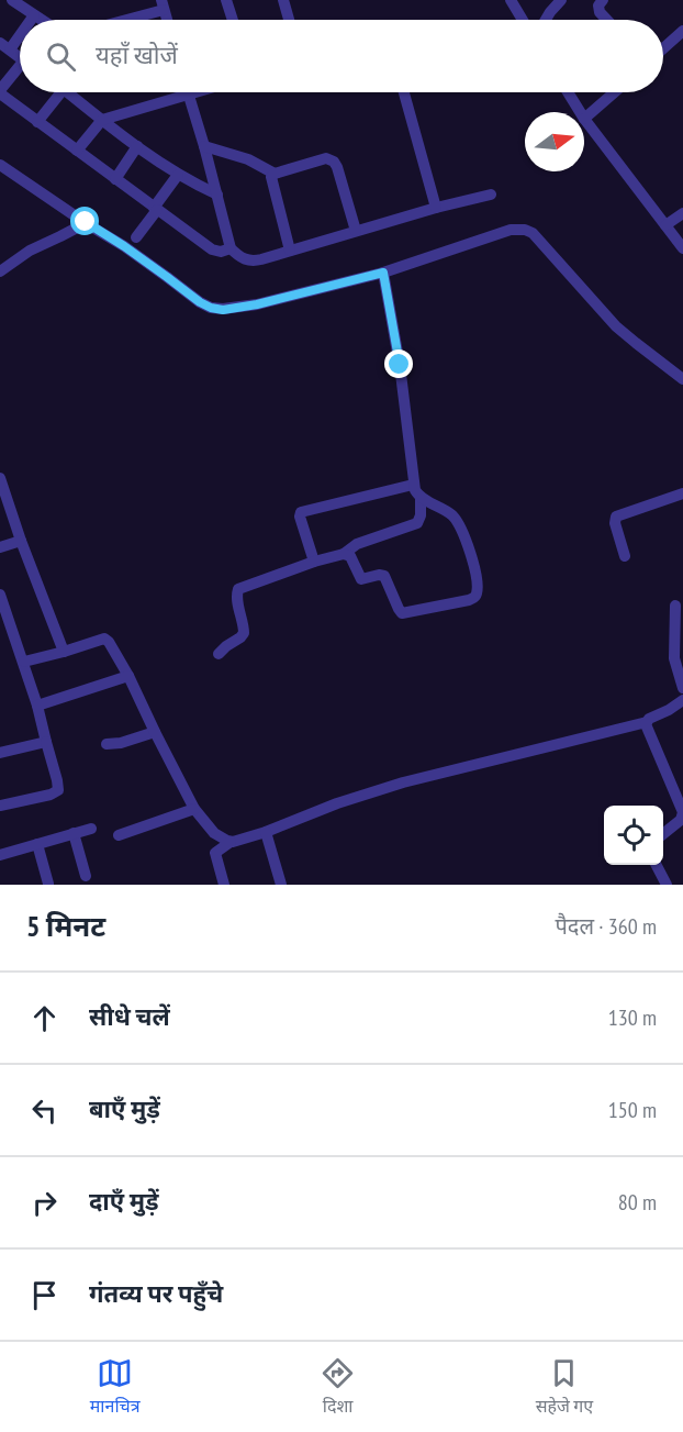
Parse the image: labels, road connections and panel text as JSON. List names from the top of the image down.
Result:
{
  "north": "right",
  "page": {
    "search": "यहाँ खोजें",
    "heading": ["5 मिनट", "पैदल · 360 m"],
    "list": [
      ["सीधे चलें", "130 m"],
      ["बाएँ मुड़ें", "150 m"],
      ["दाएँ मुड़ें", "80 m"],
      "गंतव्य पर पहुँचे"
    ],
    "nav": ["मानचित्र", "दिशा", "सहेजे गए"]
  }
}
